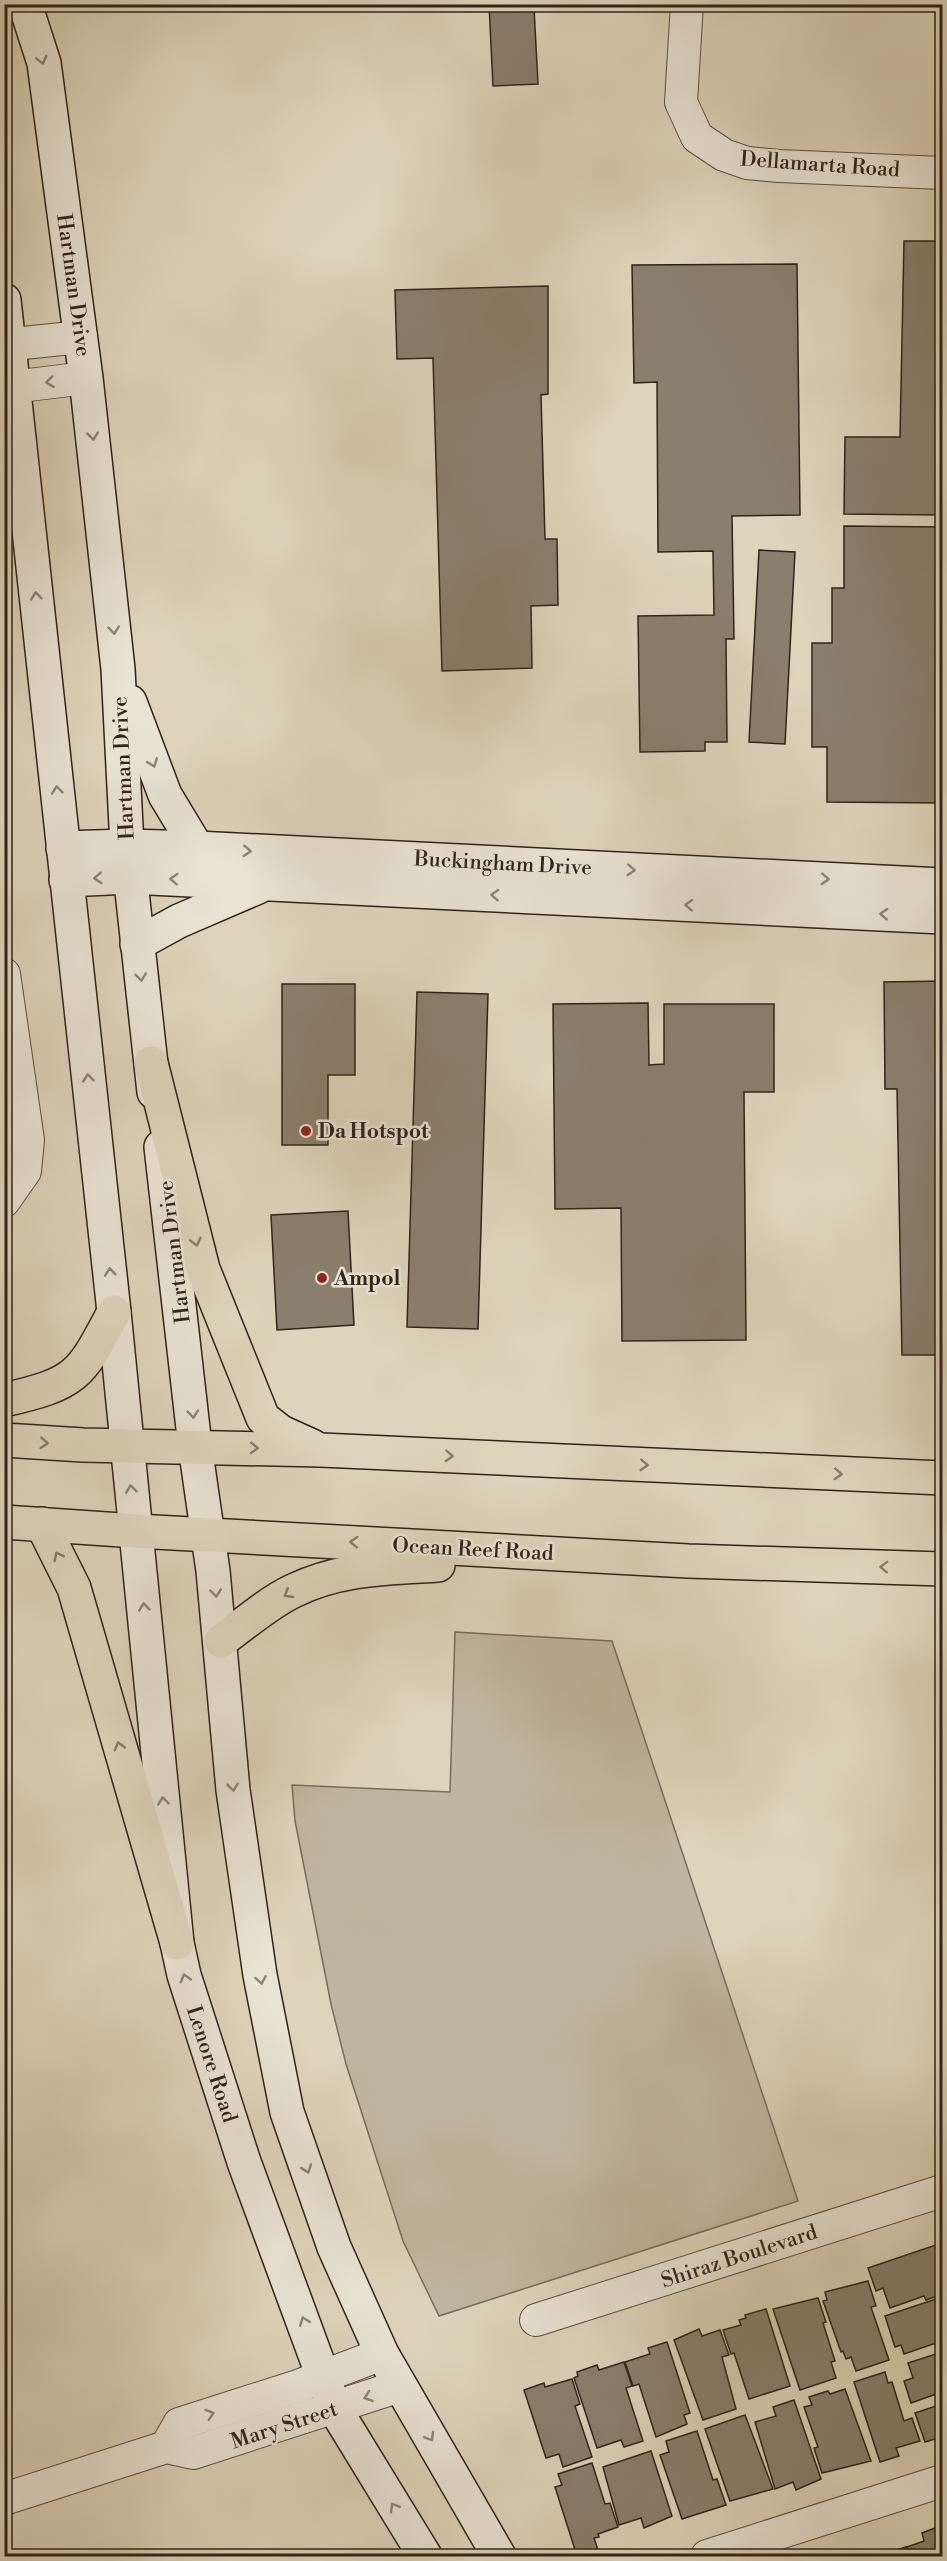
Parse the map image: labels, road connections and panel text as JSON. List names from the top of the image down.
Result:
{
  "streets": {
    "main road": ["Ocean Reef Road"],
    "street": [
      "Dellamarta Road",
      "Hartman Drive",
      "Buckingham Drive",
      "Lenore Road",
      "Shiraz Boulevard",
      "Mary Street"
    ]
  },
  "crossings": [
    ["Hartman Drive", "Buckingham Drive"],
    ["Hartman Drive", "Ocean Reef Road"],
    ["Ocean Reef Road", "Lenore Road"],
    ["Lenore Road", "Mary Street"]
  ],
  "places": ["Da Hotspot", "Ampol"]
}
